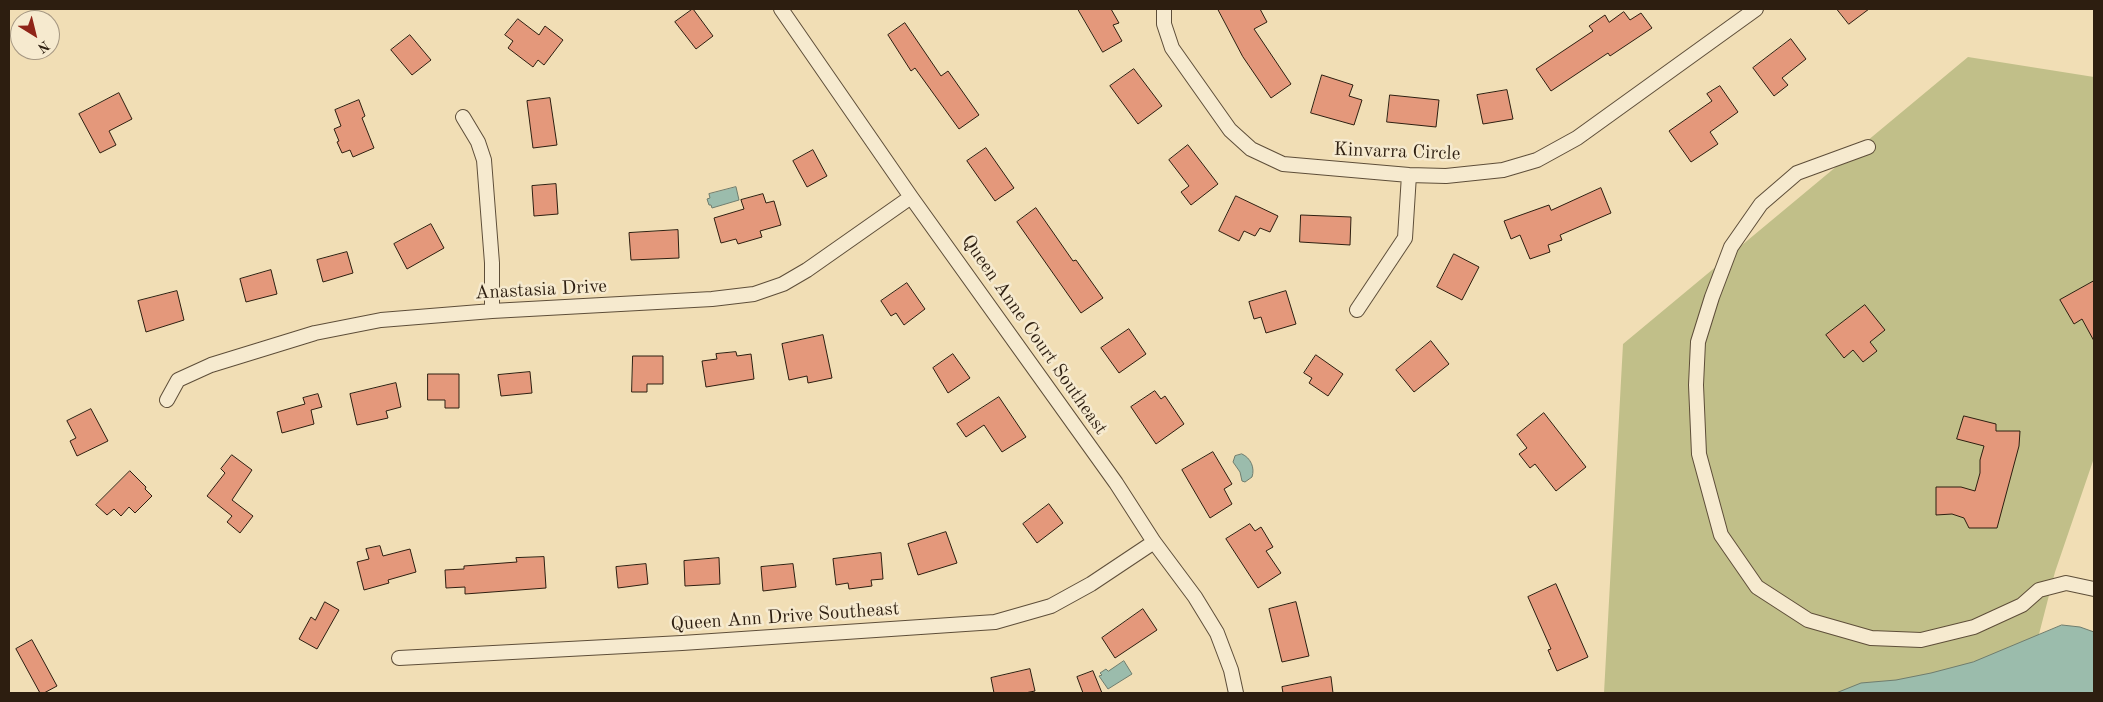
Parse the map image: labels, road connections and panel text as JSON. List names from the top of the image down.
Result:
{
  "streets": {
    "street": [
      "Kinvarra Circle",
      "Anastasia Drive",
      "Queen Anne Court Southeast",
      "Queen Ann Drive Southeast"
    ]
  },
  "crossings": [
    ["Anastasia Drive", "Queen Anne Court Southeast"],
    ["Queen Anne Court Southeast", "Queen Ann Drive Southeast"]
  ],
  "north": "bottom right"
}
